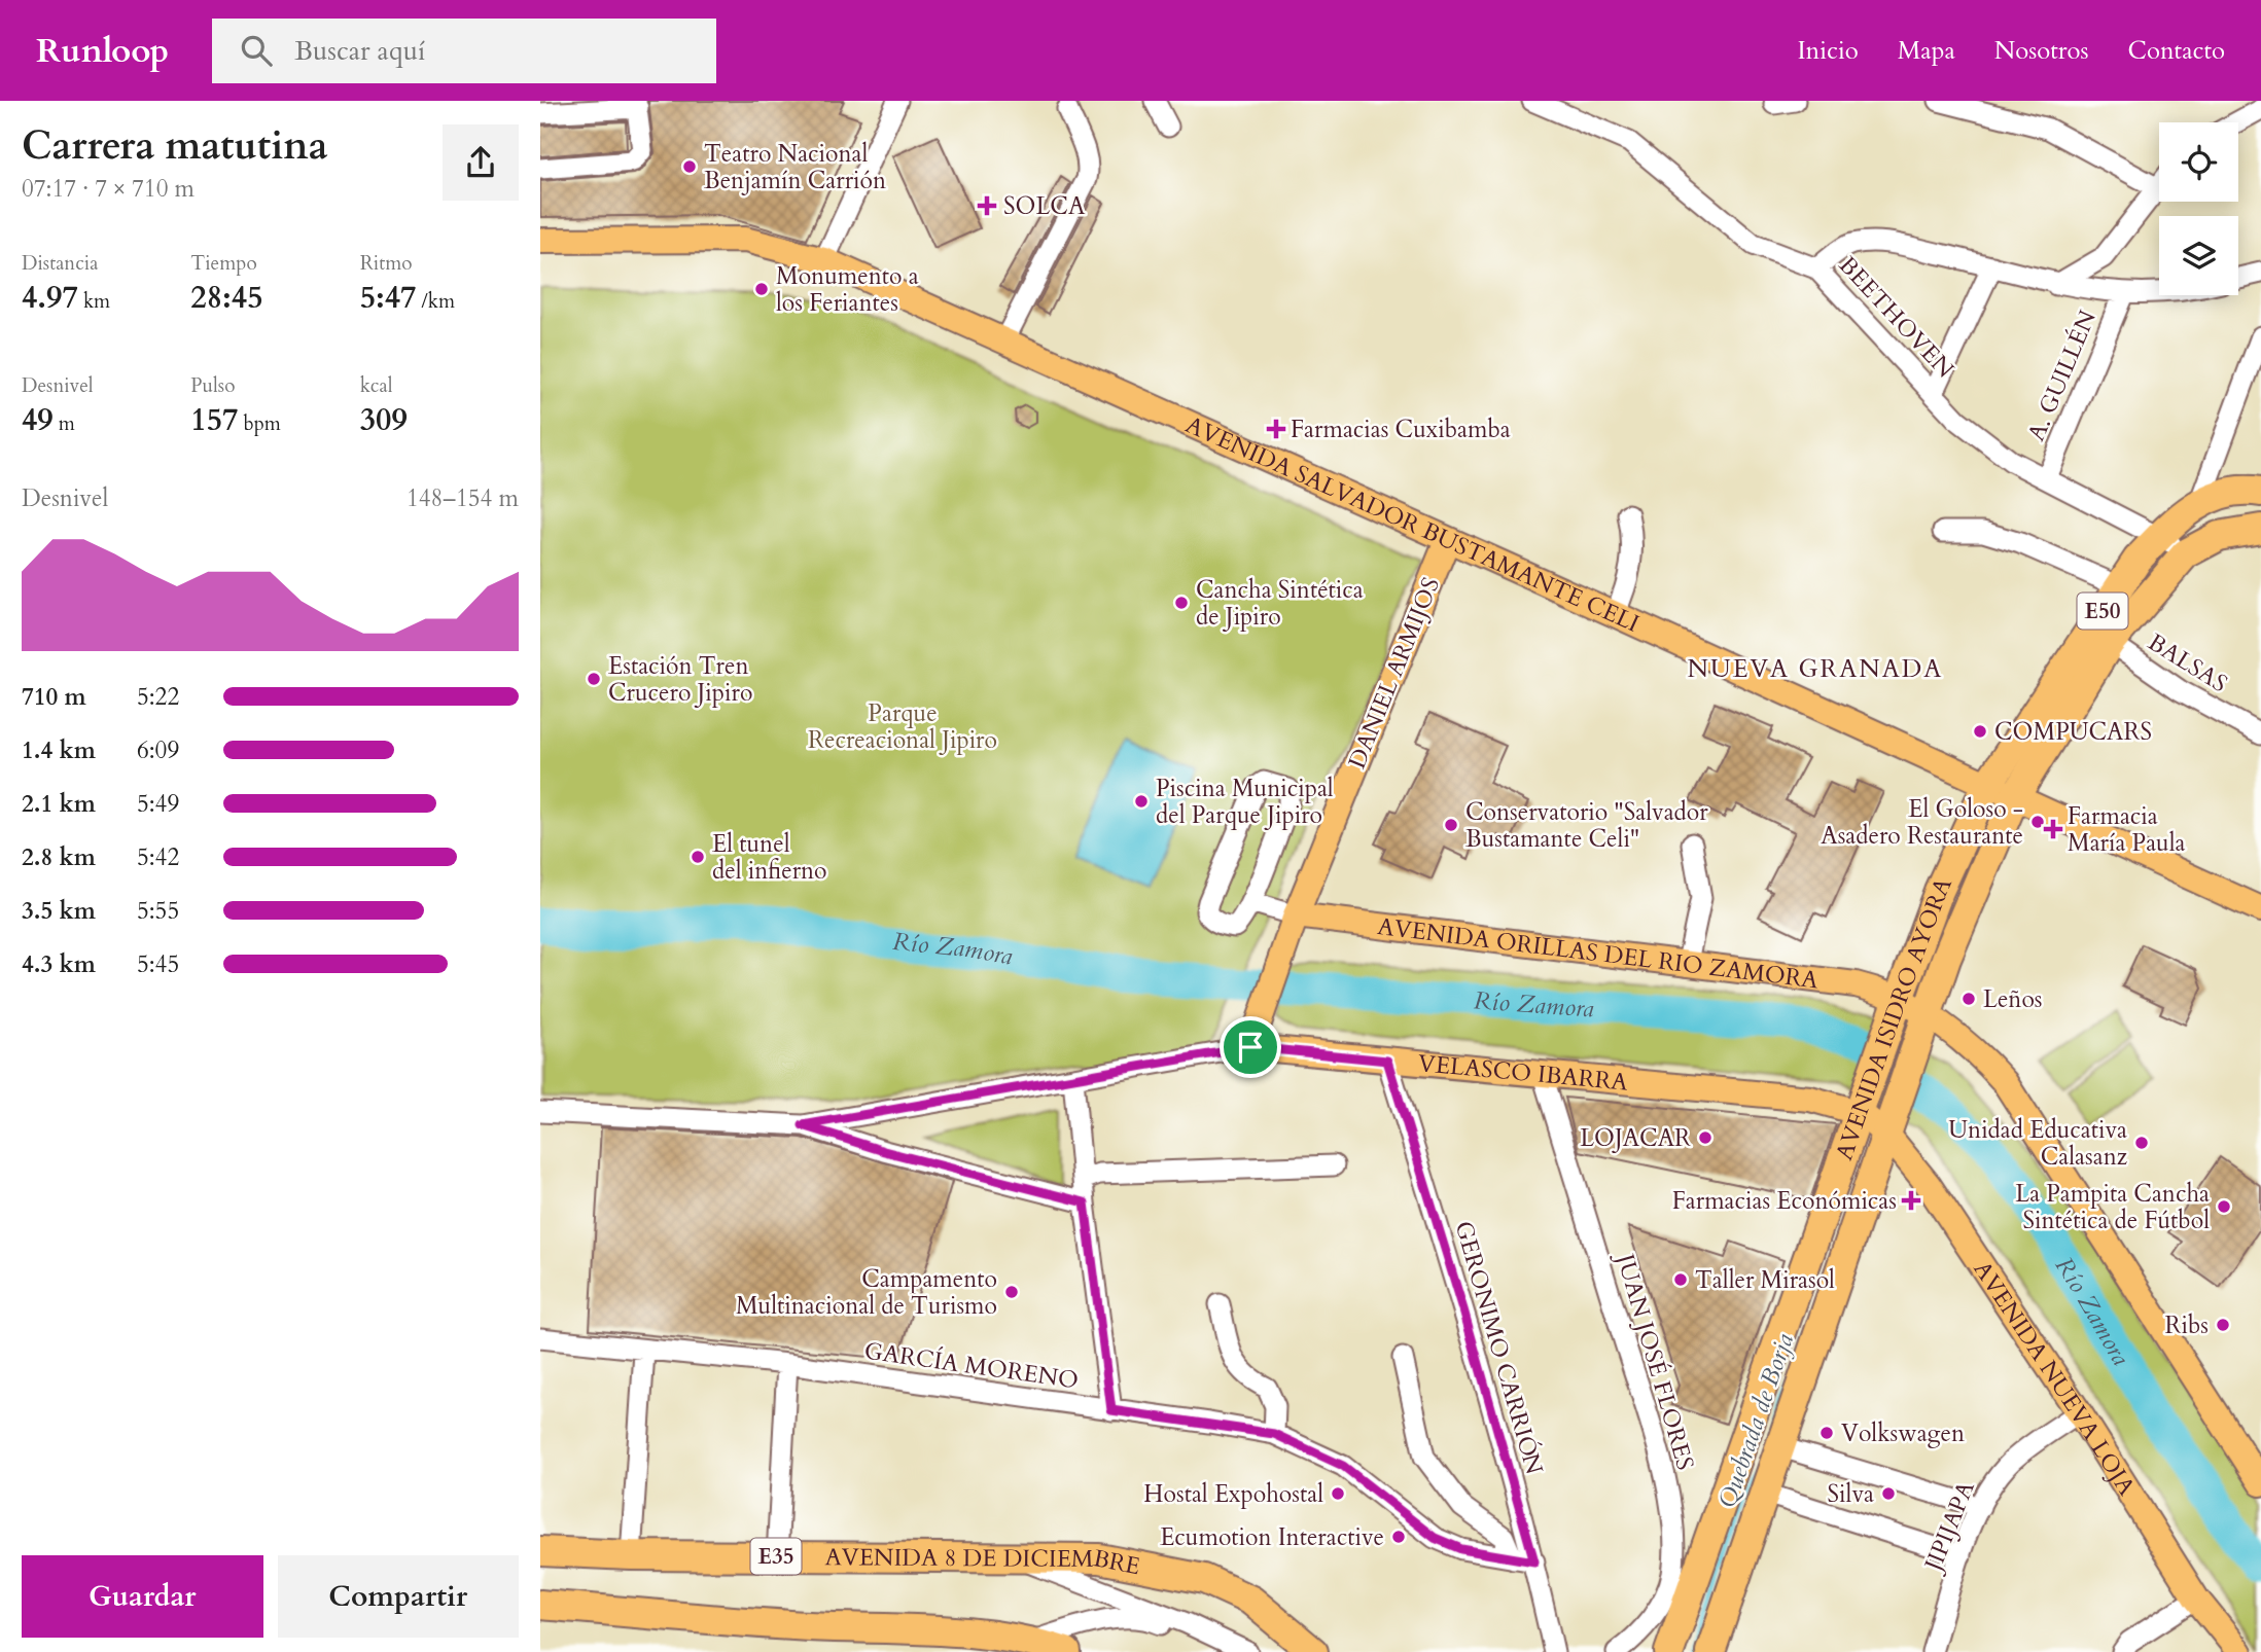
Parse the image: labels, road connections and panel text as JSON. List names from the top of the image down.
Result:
{
  "streets": {
    "highway": [
      "E50",
      "AVENIDA ISIDRO AYORA",
      "E35",
      "AVENIDA 8 DE DICIEMBRE"
    ],
    "main road": [
      "AVENIDA SALVADOR BUSTAMANTE CELI",
      "DANIEL ARMIJOS",
      "AVENIDA ORILLAS DEL RIO ZAMORA",
      "VELASCO IBARRA",
      "AVENIDA NUEVA LOJA"
    ],
    "street": [
      "BEETHOVEN",
      "A. GUILLÉN",
      "BALSAS",
      "GERONIMO CARRIÓN",
      "JUAN JOSÉ FLORES",
      "GARCÍA MORENO",
      "JIPIJAPA"
    ]
  },
  "crossings": [
    ["BEETHOVEN", "A. GUILLÉN"],
    ["BEETHOVEN", "AVENIDA ISIDRO AYORA"],
    ["AVENIDA SALVADOR BUSTAMANTE CELI", "DANIEL ARMIJOS"],
    ["AVENIDA SALVADOR BUSTAMANTE CELI", "AVENIDA ISIDRO AYORA"],
    ["BALSAS", "AVENIDA ISIDRO AYORA"],
    ["DANIEL ARMIJOS", "AVENIDA ORILLAS DEL RIO ZAMORA"],
    ["DANIEL ARMIJOS", "VELASCO IBARRA"],
    ["AVENIDA ORILLAS DEL RIO ZAMORA", "AVENIDA ISIDRO AYORA"],
    ["AVENIDA ISIDRO AYORA", "VELASCO IBARRA"],
    ["AVENIDA ISIDRO AYORA", "AVENIDA NUEVA LOJA"],
    ["VELASCO IBARRA", "GERONIMO CARRIÓN"],
    ["VELASCO IBARRA", "JUAN JOSÉ FLORES"],
    ["VELASCO IBARRA", "AVENIDA NUEVA LOJA"],
    ["GERONIMO CARRIÓN", "GARCÍA MORENO"],
    ["AVENIDA NUEVA LOJA", "JIPIJAPA"]
  ],
  "districts": ["NUEVA GRANADA"],
  "water": ["Río Zamora", "Quebrada de Borja"],
  "parks": ["Parque Recreacional Jipiro"],
  "places": {
    "other": [
      "Teatro Nacional Benjamín Carrión",
      "Monumento a los Feriantes",
      "Cancha Sintética de Jipiro",
      "Estación Tren Crucero Jipiro",
      "COMPUCARS",
      "Piscina Municipal del Parque Jipiro",
      "El Goloso - Asadero Restaurante",
      "Conservatorio \"Salvador Bustamante Celi\"",
      "El tunel del infierno",
      "Leños",
      "LOJACAR",
      "Unidad Educativa Calasanz",
      "La Pampita Cancha Sintética de Fútbol",
      "Taller Mirasol",
      "Campamento Multinacional de Turismo",
      "Ribs",
      "Volkswagen",
      "Hostal Expohostal",
      "Silva",
      "Ecumotion Interactive"
    ],
    "health": [
      "SOLCA",
      "Farmacias Cuxibamba",
      "Farmacia María Paula",
      "Farmacias Económicas"
    ]
  },
  "page": {
    "header": "Runloop",
    "search": "Buscar aquí",
    "nav": [
      "Inicio",
      "Mapa",
      "Nosotros",
      "Contacto"
    ],
    "heading": ["Carrera matutina", "07:17 · 7 × 710 m"],
    "stats": [
      ["Distancia", "4.97 km"],
      ["Tiempo", "28:45"],
      ["Ritmo", "5:47 /km"],
      ["Desnivel", "49 m"],
      ["Pulso", "157 bpm"],
      ["kcal", "309"]
    ],
    "chart": ["Desnivel", "148–154 m"],
    "list": [
      {
        "name": "710 m",
        "note": "5:22"
      },
      {
        "name": "1.4 km",
        "note": "6:09"
      },
      {
        "name": "2.1 km",
        "note": "5:49"
      },
      {
        "name": "2.8 km",
        "note": "5:42"
      },
      {
        "name": "3.5 km",
        "note": "5:55"
      },
      {
        "name": "4.3 km",
        "note": "5:45"
      }
    ],
    "buttons": ["Guardar", "Compartir"]
  }
}
